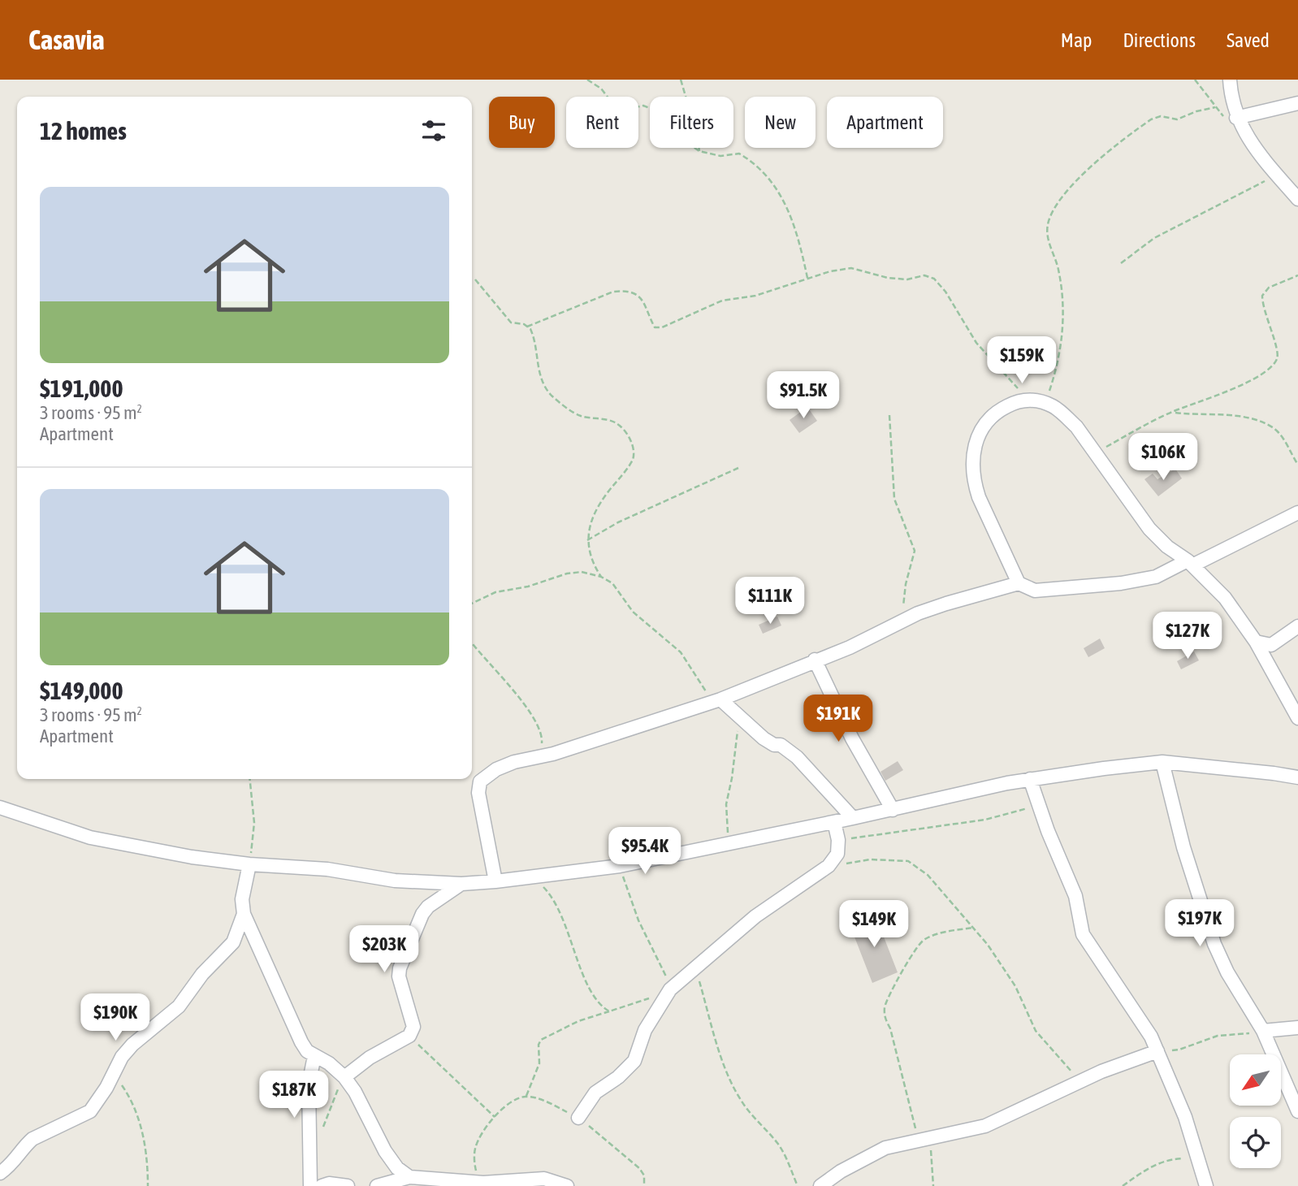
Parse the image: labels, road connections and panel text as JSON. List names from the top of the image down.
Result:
{
  "north": "bottom left",
  "page": {
    "header": "Casavia",
    "nav": ["Map", "Directions", "Saved"],
    "chip": [
      "Buy",
      "Rent",
      "Filters",
      "New",
      "Apartment"
    ],
    "heading": "12 homes",
    "list": [
      {
        "name": "$191,000",
        "note": "3 rooms · 95 m² · Apartment"
      },
      {
        "name": "$149,000",
        "note": "3 rooms · 95 m² · Apartment"
      }
    ],
    "price": [
      "$159K",
      "$91.5K",
      "$106K",
      "$111K",
      "$127K",
      "$191K",
      "$95.4K",
      "$197K",
      "$149K",
      "$203K",
      "$190K",
      "$187K"
    ]
  }
}
